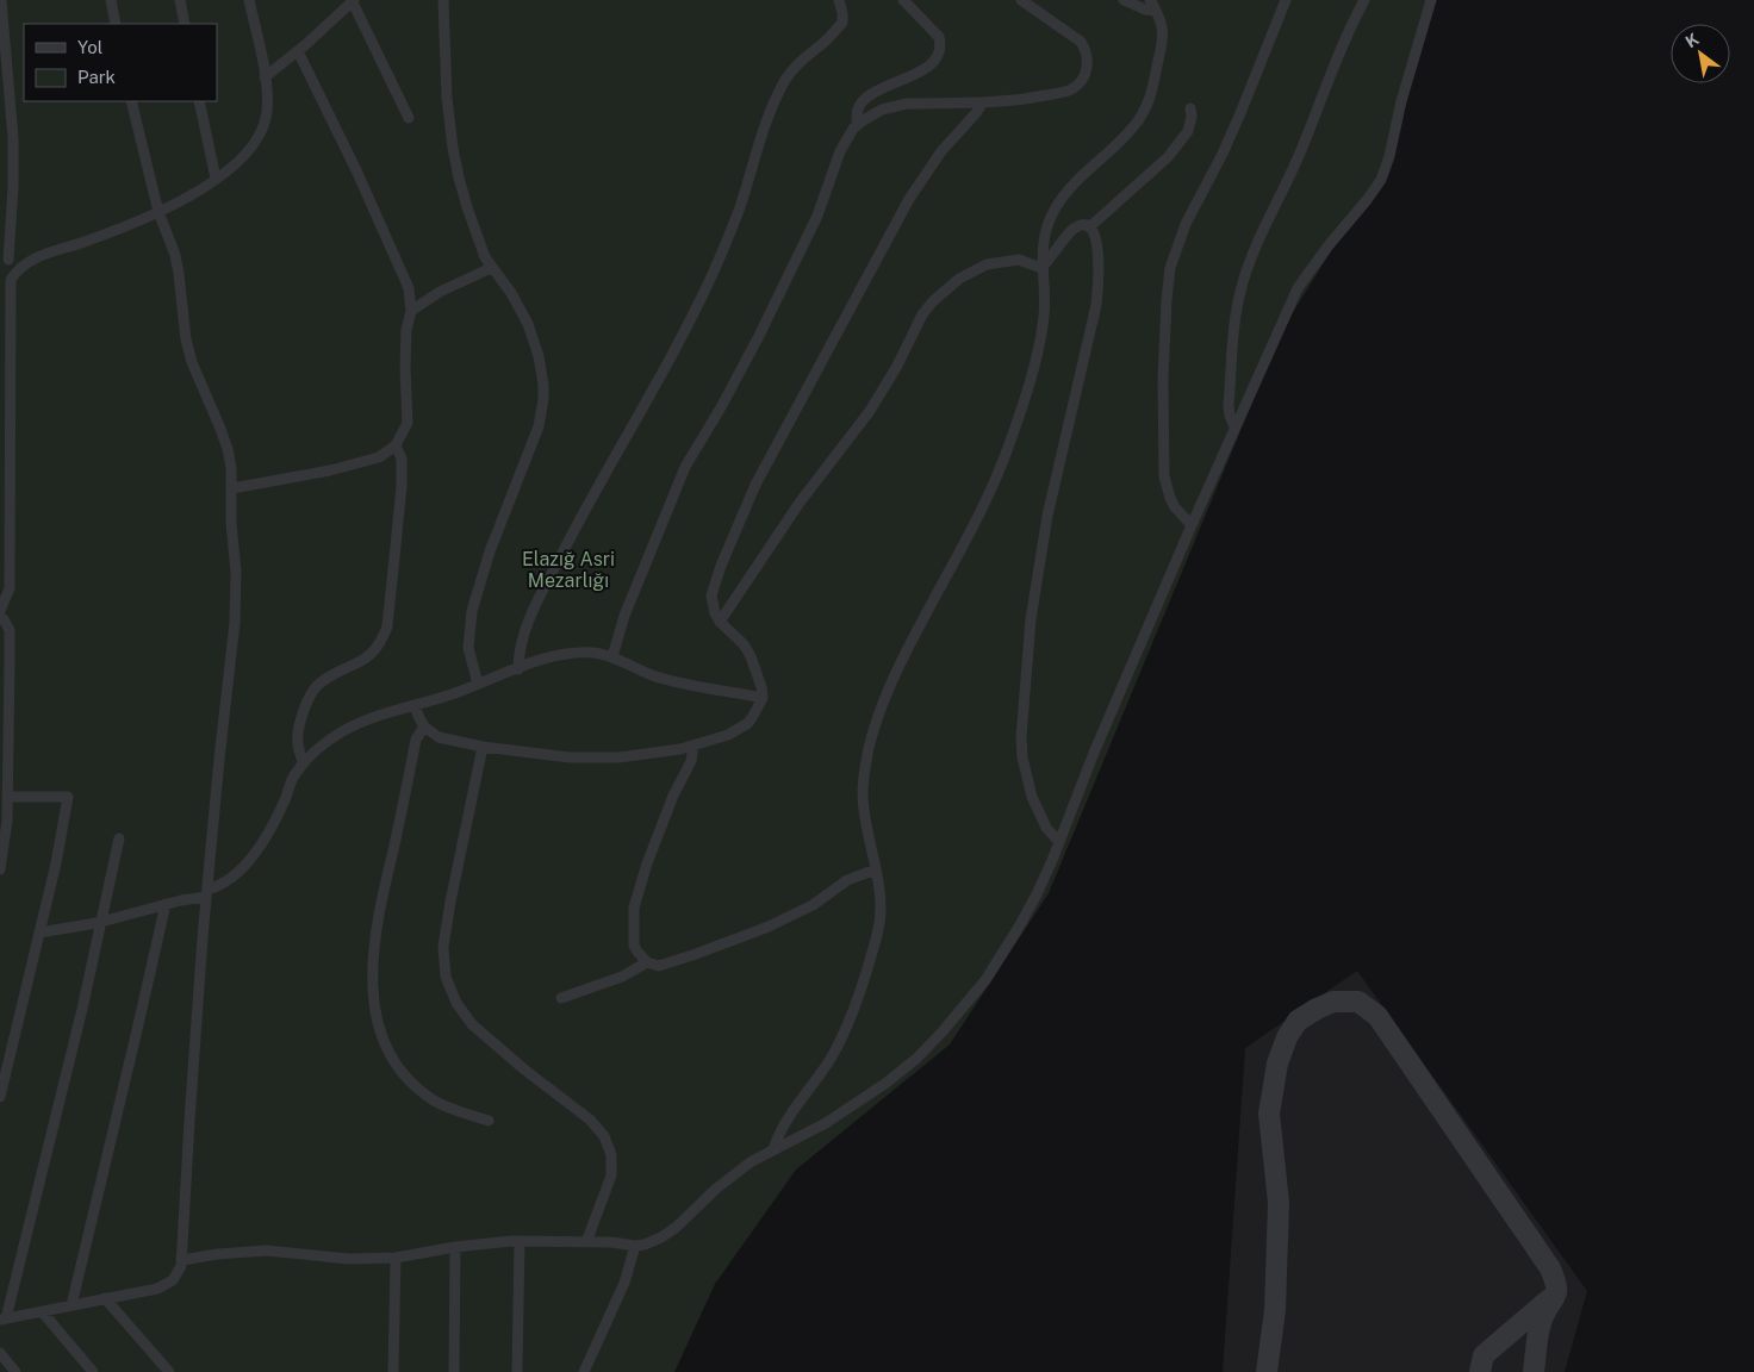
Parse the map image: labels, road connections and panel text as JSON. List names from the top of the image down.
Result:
{
  "parks": ["Elazığ Asri Mezarlığı"],
  "legend": ["Yol", "Park"],
  "north": "top left"
}
